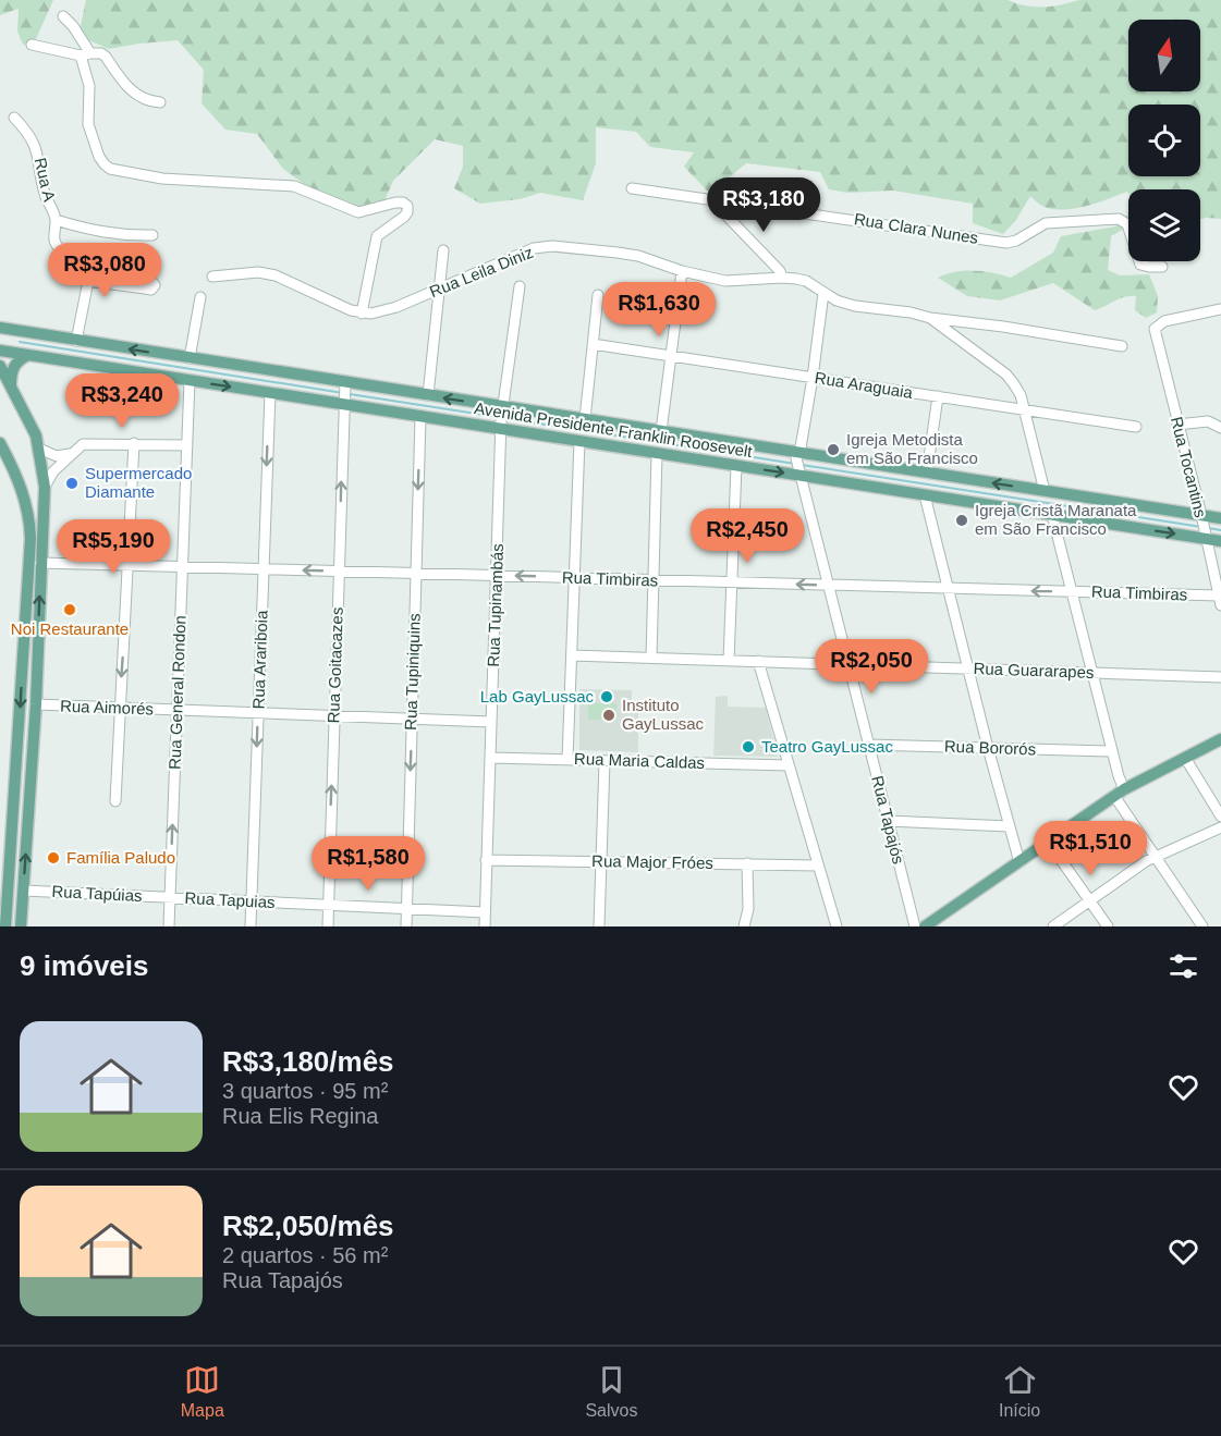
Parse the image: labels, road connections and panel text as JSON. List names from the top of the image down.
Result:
{
  "streets": {
    "main road": ["Avenida Presidente Franklin Roosevelt"],
    "street": [
      "Rua A",
      "Rua Clara Nunes",
      "Rua Leila Diniz",
      "Rua Araguaia",
      "Rua Tocantins",
      "Rua Timbiras",
      "Rua Tupinambás",
      "Rua Arariboia",
      "Rua Goitacazes",
      "Rua Guararapes",
      "Rua Tupiniquins",
      "Rua General Rondon",
      "Rua Aimorés",
      "Rua Bororós",
      "Rua Maria Caldas",
      "Rua Tapajós",
      "Rua Major Fróes",
      "Rua Tapúias",
      "Rua Tapuias"
    ]
  },
  "crossings": [
    ["Rua Leila Diniz", "Rua Tapajós"],
    ["Rua Araguaia", "Rua Tapajós"],
    ["Avenida Presidente Franklin Roosevelt", "Rua Tocantins"],
    ["Avenida Presidente Franklin Roosevelt", "Rua Tupinambás"],
    ["Avenida Presidente Franklin Roosevelt", "Rua Arariboia"],
    ["Avenida Presidente Franklin Roosevelt", "Rua Goitacazes"],
    ["Avenida Presidente Franklin Roosevelt", "Rua Tupiniquins"],
    ["Avenida Presidente Franklin Roosevelt", "Rua General Rondon"],
    ["Avenida Presidente Franklin Roosevelt", "Rua Tapajós"],
    ["Rua Tocantins", "Rua Timbiras"],
    ["Rua Timbiras", "Rua Tupinambás"],
    ["Rua Timbiras", "Rua Arariboia"],
    ["Rua Timbiras", "Rua Goitacazes"],
    ["Rua Timbiras", "Rua Tupiniquins"],
    ["Rua Timbiras", "Rua General Rondon"],
    ["Rua Timbiras", "Rua Tapajós"],
    ["Rua Tupinambás", "Rua Aimorés"],
    ["Rua Tupinambás", "Rua Maria Caldas"],
    ["Rua Tupinambás", "Rua Major Fróes"],
    ["Rua Tupinambás", "Rua Tapuias"],
    ["Rua Arariboia", "Rua Aimorés"],
    ["Rua Arariboia", "Rua Tapuias"],
    ["Rua Goitacazes", "Rua Aimorés"],
    ["Rua Goitacazes", "Rua Tapuias"],
    ["Rua Guararapes", "Rua Tapajós"],
    ["Rua Tupiniquins", "Rua Aimorés"],
    ["Rua Tupiniquins", "Rua Tapuias"],
    ["Rua General Rondon", "Rua Aimorés"],
    ["Rua General Rondon", "Rua Tapúias"],
    ["Rua General Rondon", "Rua Tapuias"],
    ["Rua Bororós", "Rua Tapajós"],
    ["Rua Tapúias", "Rua Tapuias"]
  ],
  "one_way": ["Rua Arariboia", "Rua Goitacazes", "Rua Tupiniquins"],
  "places": [
    "Igreja Metodista em São Francisco",
    "Supermercado Diamante",
    "Igreja Cristã Maranata em São Francisco",
    "Noi Restaurante",
    "Lab GayLussac",
    "Instituto GayLussac",
    "Teatro GayLussac",
    "Família Paludo"
  ],
  "north": "top",
  "page": {
    "price": [
      "R$3,180",
      "R$3,080",
      "R$1,630",
      "R$3,240",
      "R$2,450",
      "R$5,190",
      "R$2,050",
      "R$1,510",
      "R$1,580"
    ],
    "heading": "9 imóveis",
    "list": [
      {
        "name": "R$3,180/mês",
        "note": "3 quartos · 95 m² · Rua Elis Regina"
      },
      {
        "name": "R$2,050/mês",
        "note": "2 quartos · 56 m² · Rua Tapajós"
      }
    ],
    "tabs": ["Mapa", "Salvos", "Início"]
  }
}
